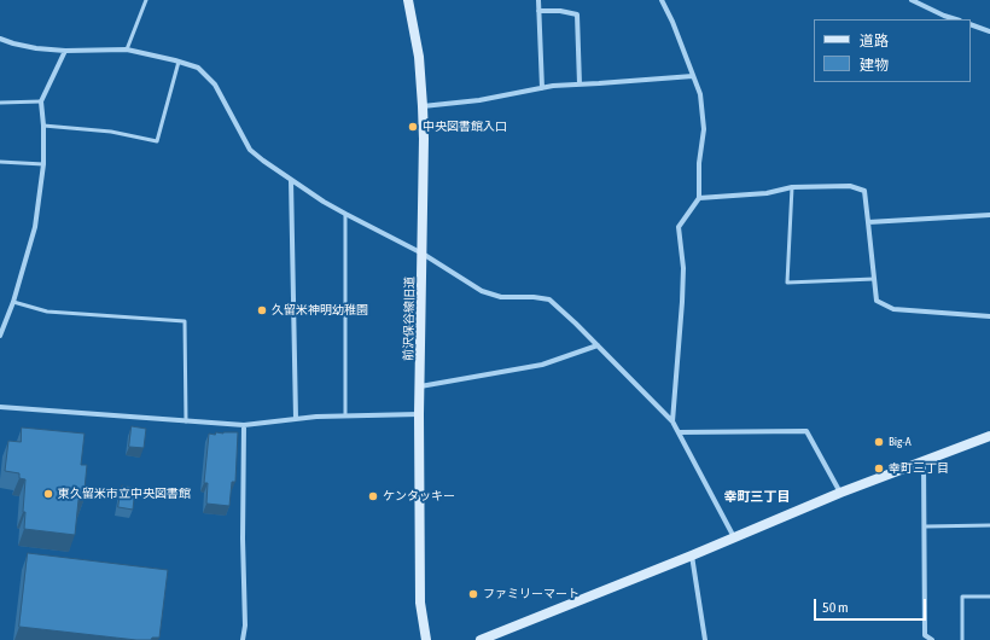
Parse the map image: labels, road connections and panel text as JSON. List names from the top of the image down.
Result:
{
  "streets": {
    "street": ["前沢保谷線旧道"]
  },
  "districts": ["幸町三丁目"],
  "places": [
    "中央図書館入口",
    "久留米神明幼稚園",
    "Big-A",
    "幸町三丁目",
    "東久留米市立中央図書館",
    "ケンタッキー",
    "ファミリーマート"
  ],
  "legend": ["道路", "建物"],
  "scale_bar": "50 m"
}
